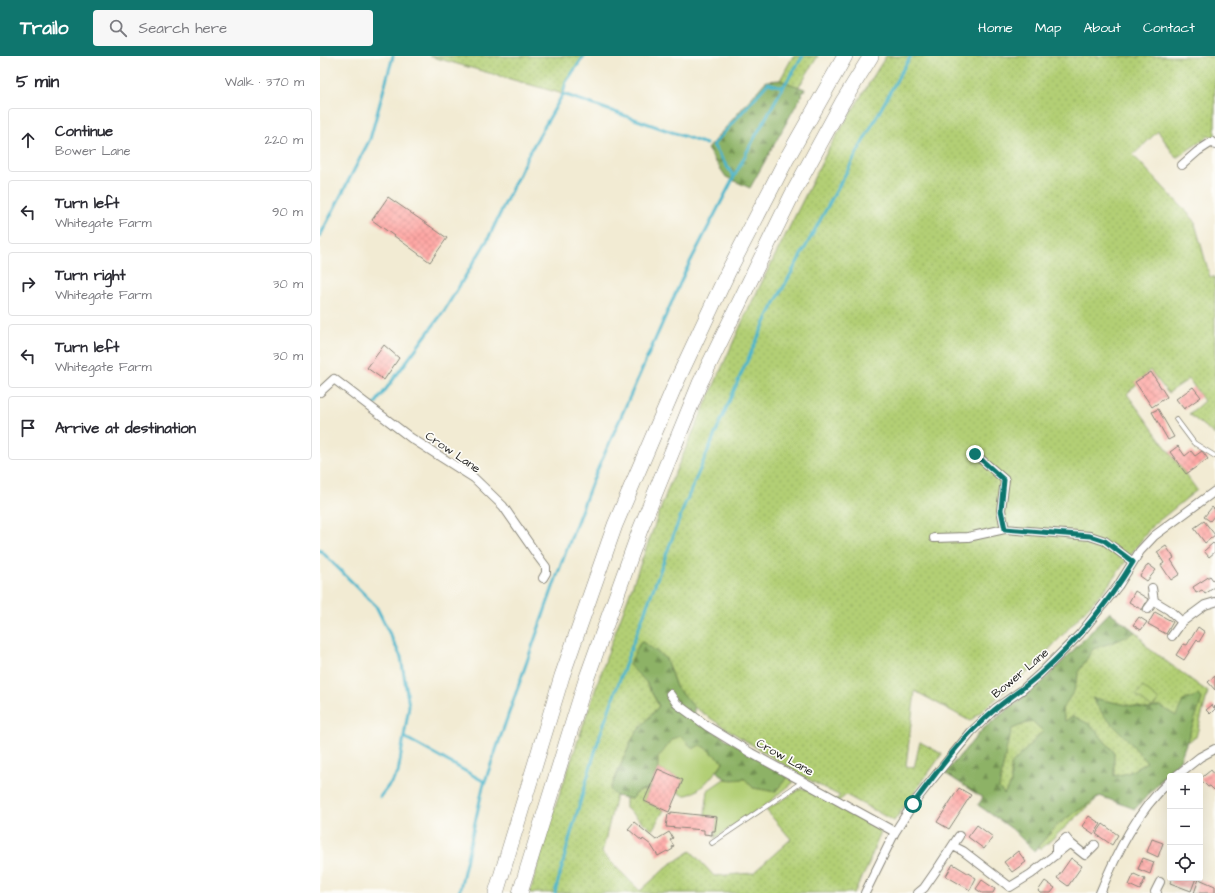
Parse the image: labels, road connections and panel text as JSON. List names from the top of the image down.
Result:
{
  "streets": {
    "street": ["Crow Lane", "Bower Lane"]
  },
  "crossings": [
    ["Crow Lane", "Bower Lane"]
  ],
  "page": {
    "header": "Trailo",
    "search": "Search here",
    "nav": [
      "Home",
      "Map",
      "About",
      "Contact"
    ],
    "heading": ["5 min", "Walk · 370 m"],
    "list": [
      ["Continue", "Bower Lane", "220 m"],
      ["Turn left", "Whitegate Farm", "90 m"],
      ["Turn right", "Whitegate Farm", "30 m"],
      ["Turn left", "Whitegate Farm", "30 m"],
      "Arrive at destination"
    ],
    "map_buttons": ["+", "−"]
  }
}
